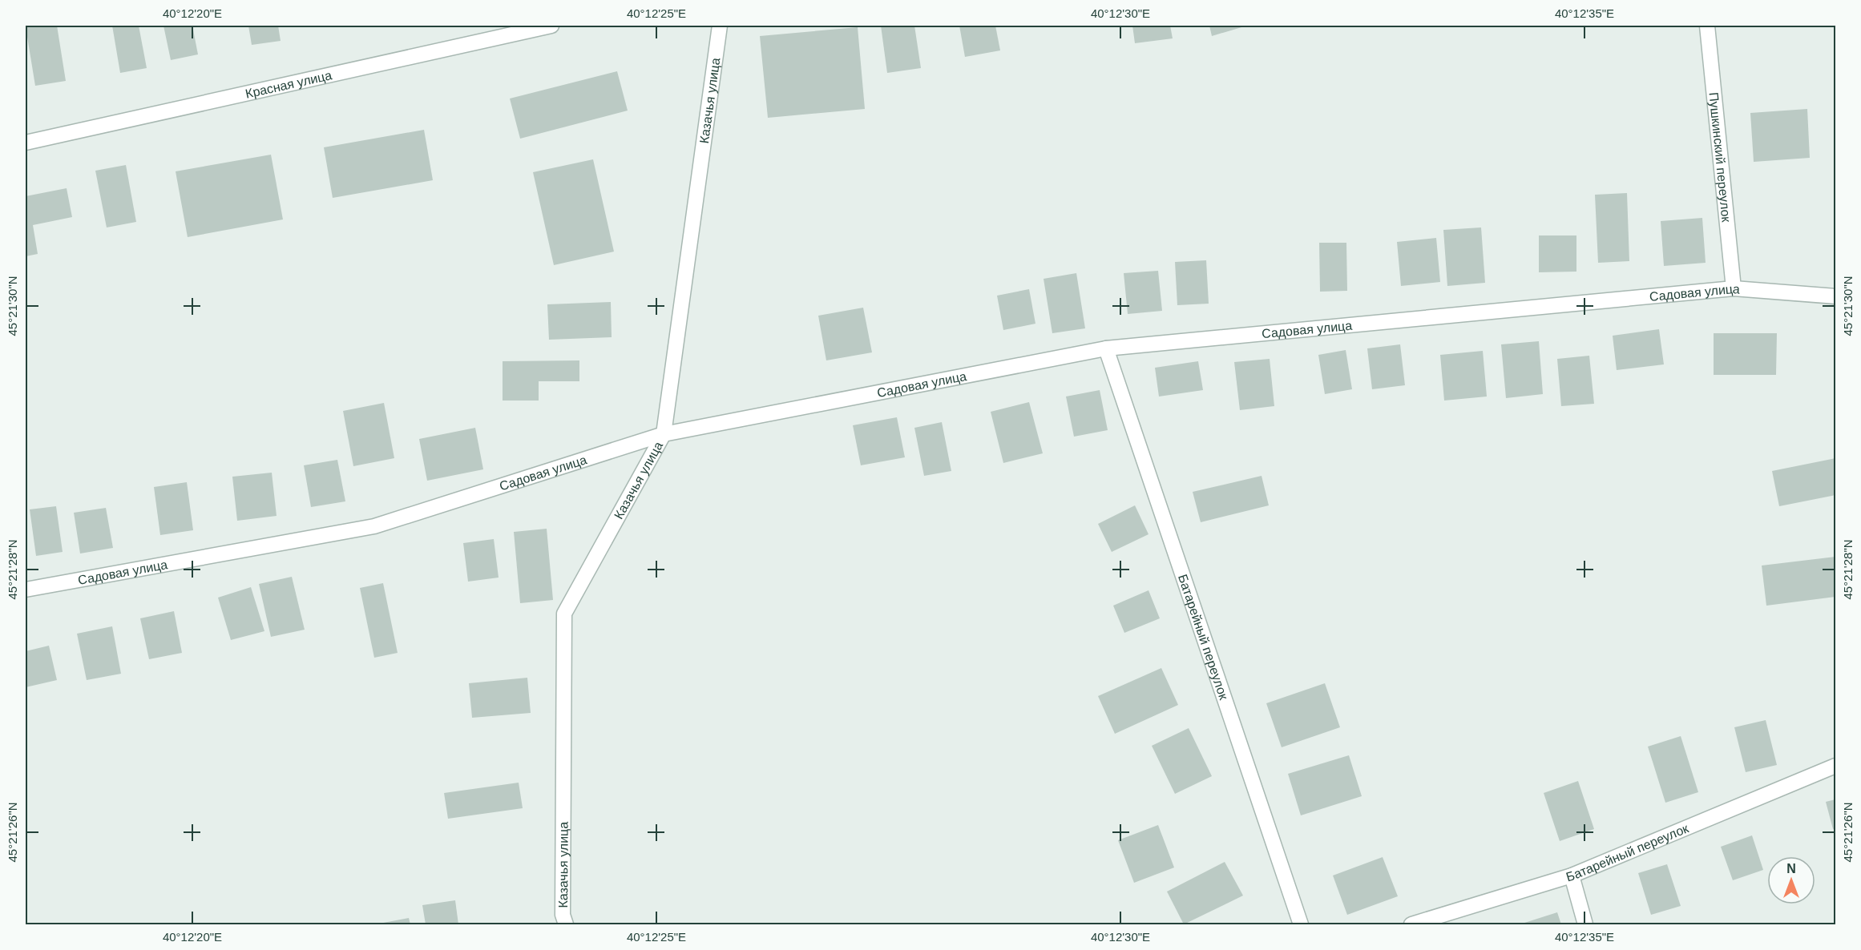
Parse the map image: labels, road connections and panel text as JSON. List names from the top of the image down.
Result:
{
  "streets": {
    "street": [
      "Красная улица",
      "Казачья улица",
      "Пушкинский переулок",
      "Садовая улица",
      "Батарейный переулок"
    ]
  },
  "crossings": [
    ["Казачья улица", "Садовая улица"],
    ["Пушкинский переулок", "Садовая улица"],
    ["Садовая улица", "Батарейный переулок"]
  ],
  "north": "top",
  "coordinates": [
    "40°12'20\"E",
    "40°12'25\"E",
    "40°12'30\"E",
    "40°12'35\"E",
    "45°21'30\"N",
    "45°21'28\"N",
    "45°21'26\"N"
  ]
}
